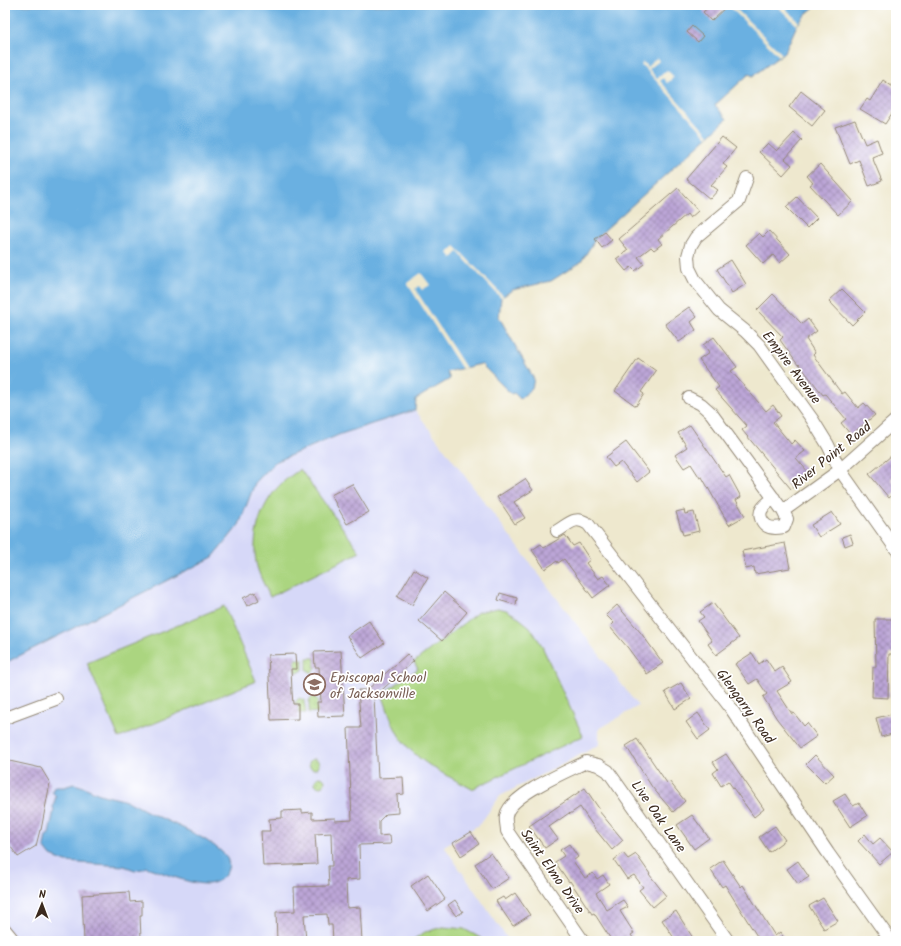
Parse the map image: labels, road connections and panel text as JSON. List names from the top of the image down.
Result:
{
  "streets": {
    "street": [
      "Empire Avenue",
      "River Point Road",
      "Glengarry Road",
      "Live Oak Lane",
      "Saint Elmo Drive"
    ]
  },
  "crossings": [
    ["Empire Avenue", "River Point Road"],
    ["Live Oak Lane", "Saint Elmo Drive"]
  ],
  "places": {
    "school or university": ["Episcopal School of Jacksonville"]
  },
  "north": "top"
}
